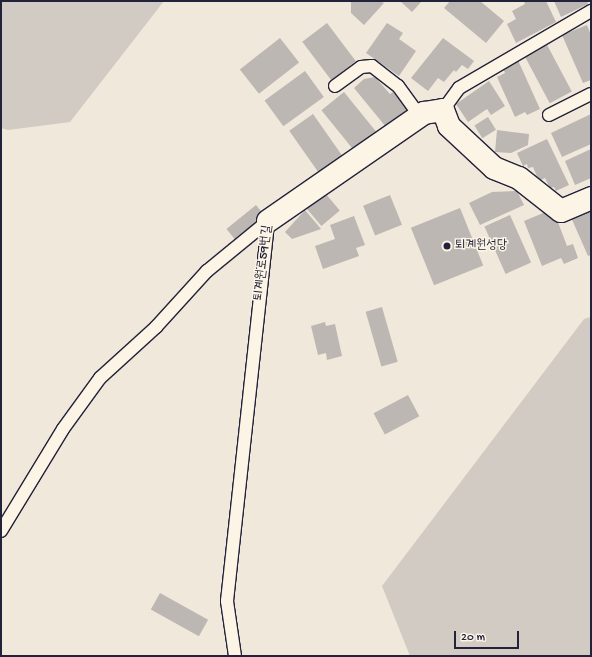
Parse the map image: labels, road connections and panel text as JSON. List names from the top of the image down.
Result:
{
  "streets": {
    "street": ["퇴계원로59번길"]
  },
  "places": ["퇴계원성당"],
  "scale_bar": "20 m"
}
